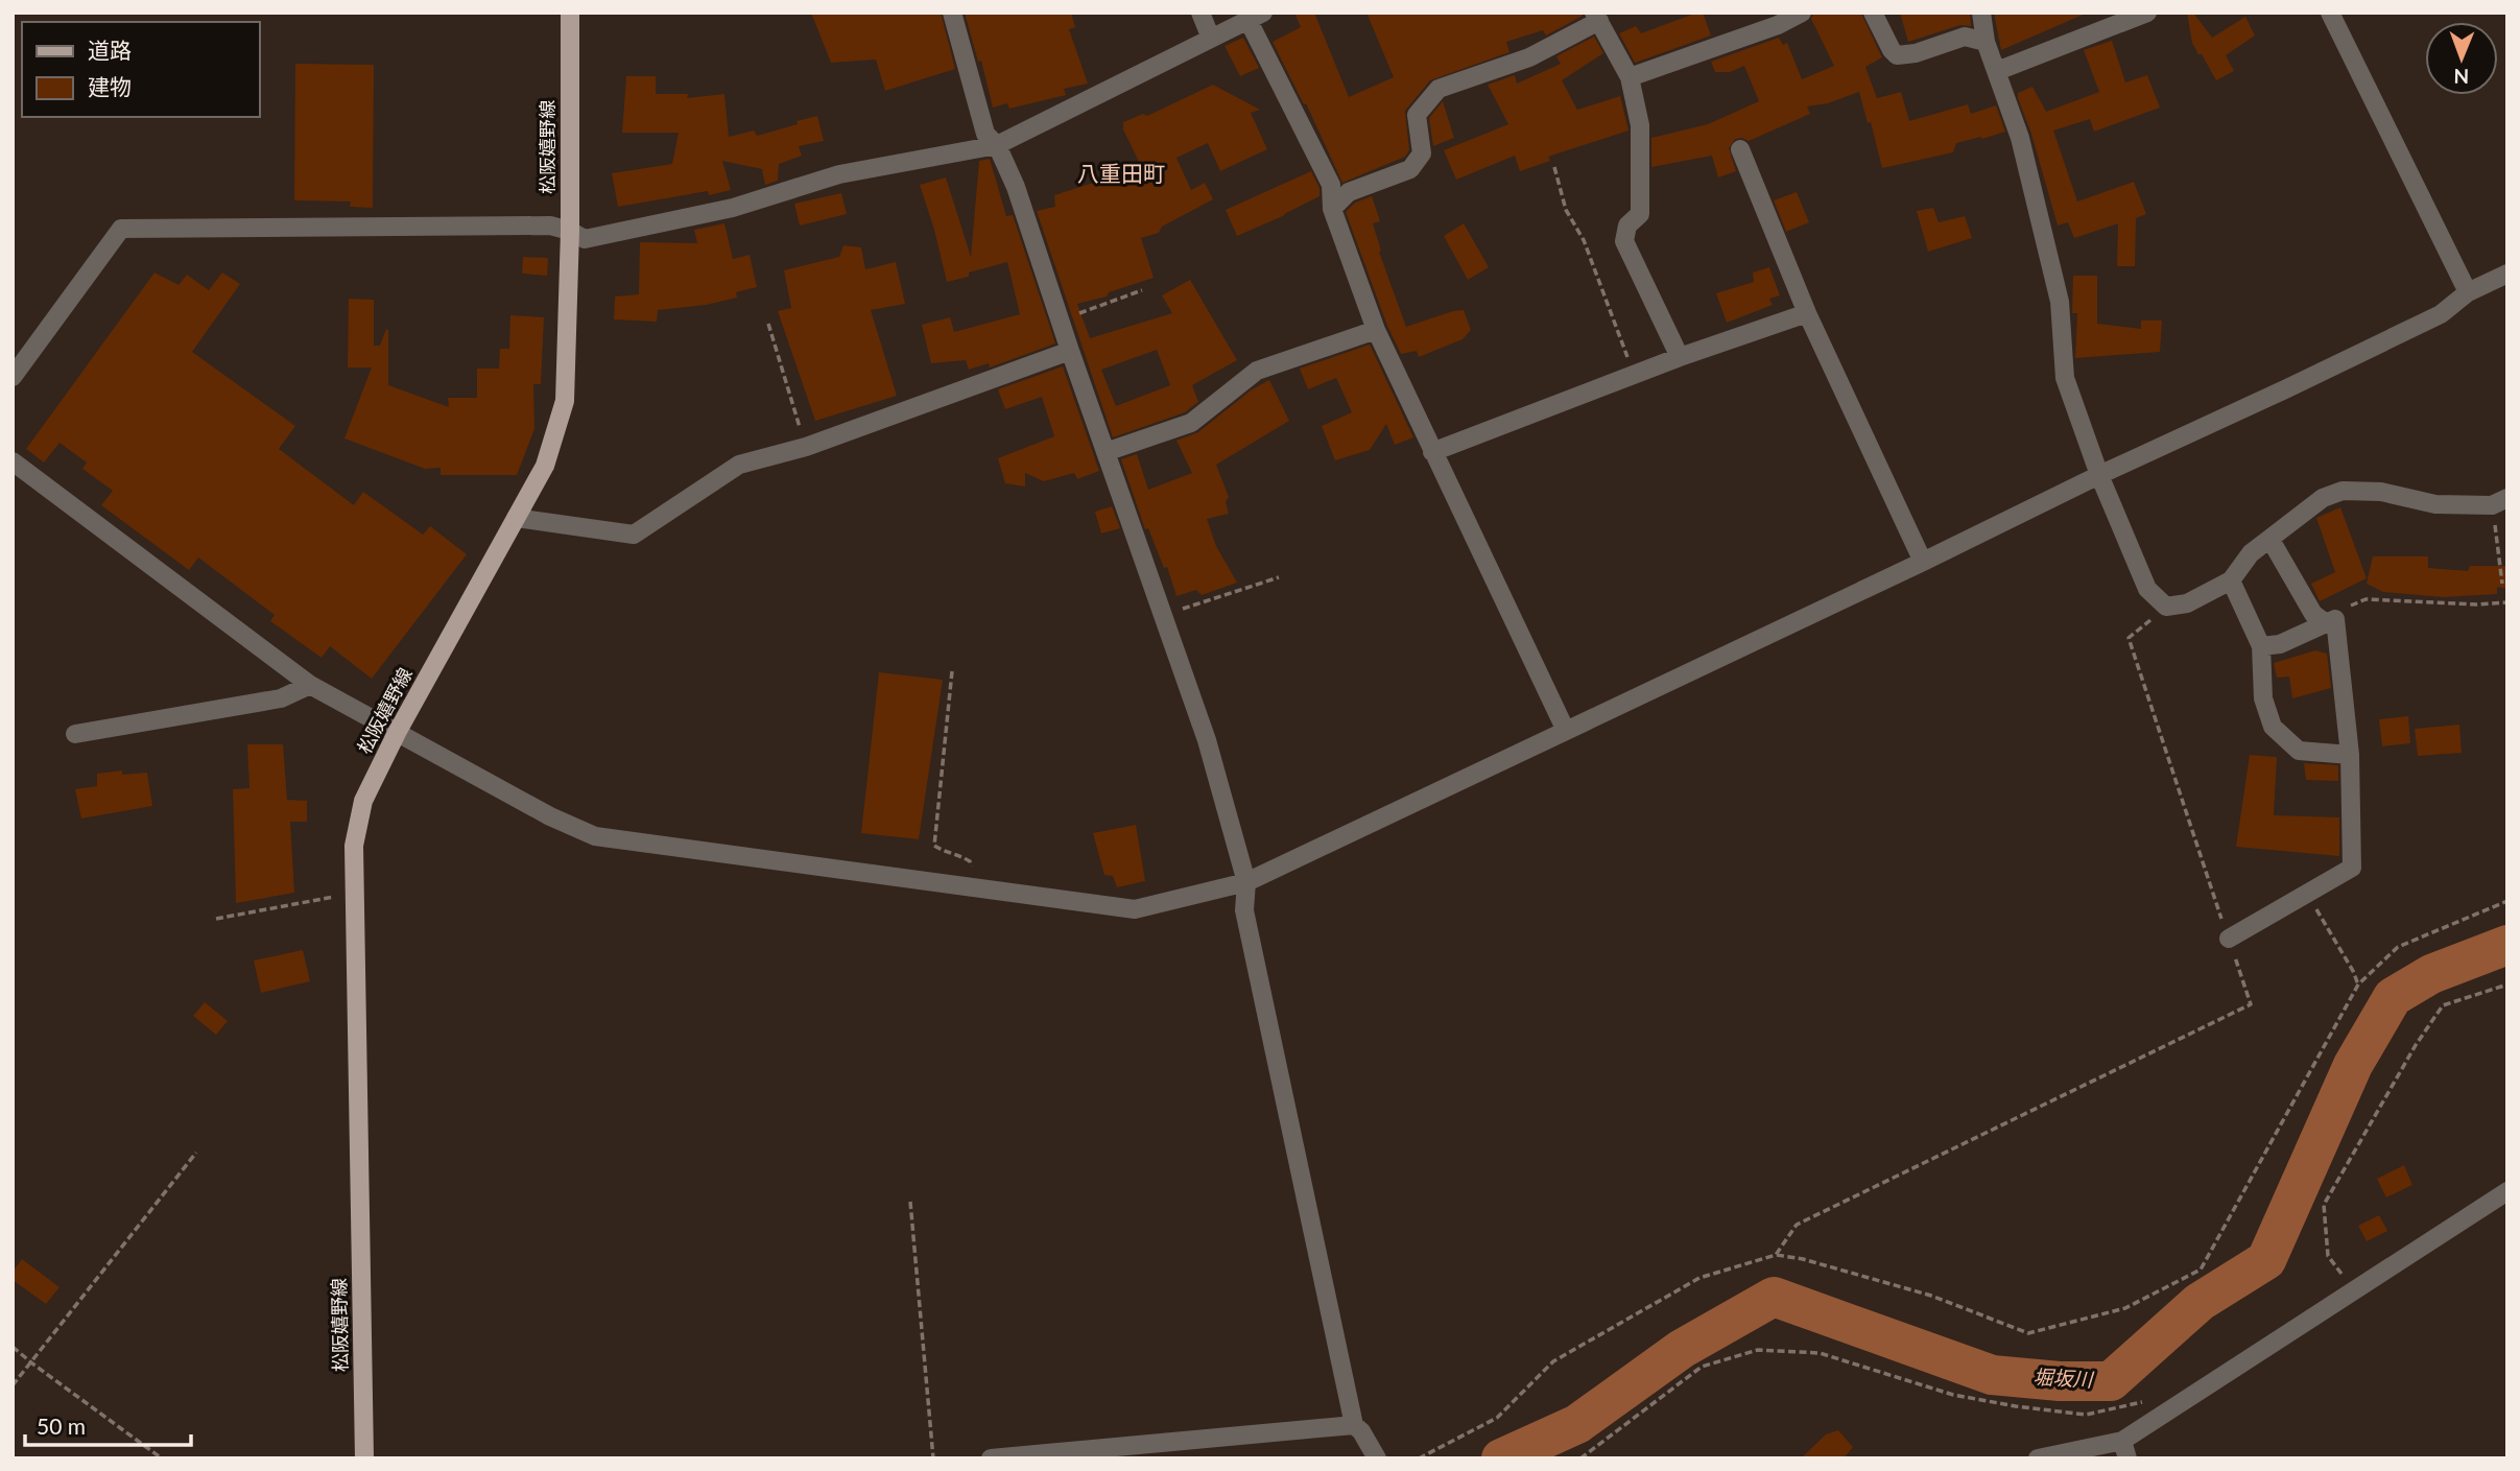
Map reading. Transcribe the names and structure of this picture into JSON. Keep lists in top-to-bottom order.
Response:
{
  "streets": {
    "main road": ["松阪嬉野線"]
  },
  "districts": ["八重田町"],
  "water": ["堀坂川"],
  "legend": ["道路", "建物"],
  "scale_bar": "50 m",
  "north": "bottom"
}
